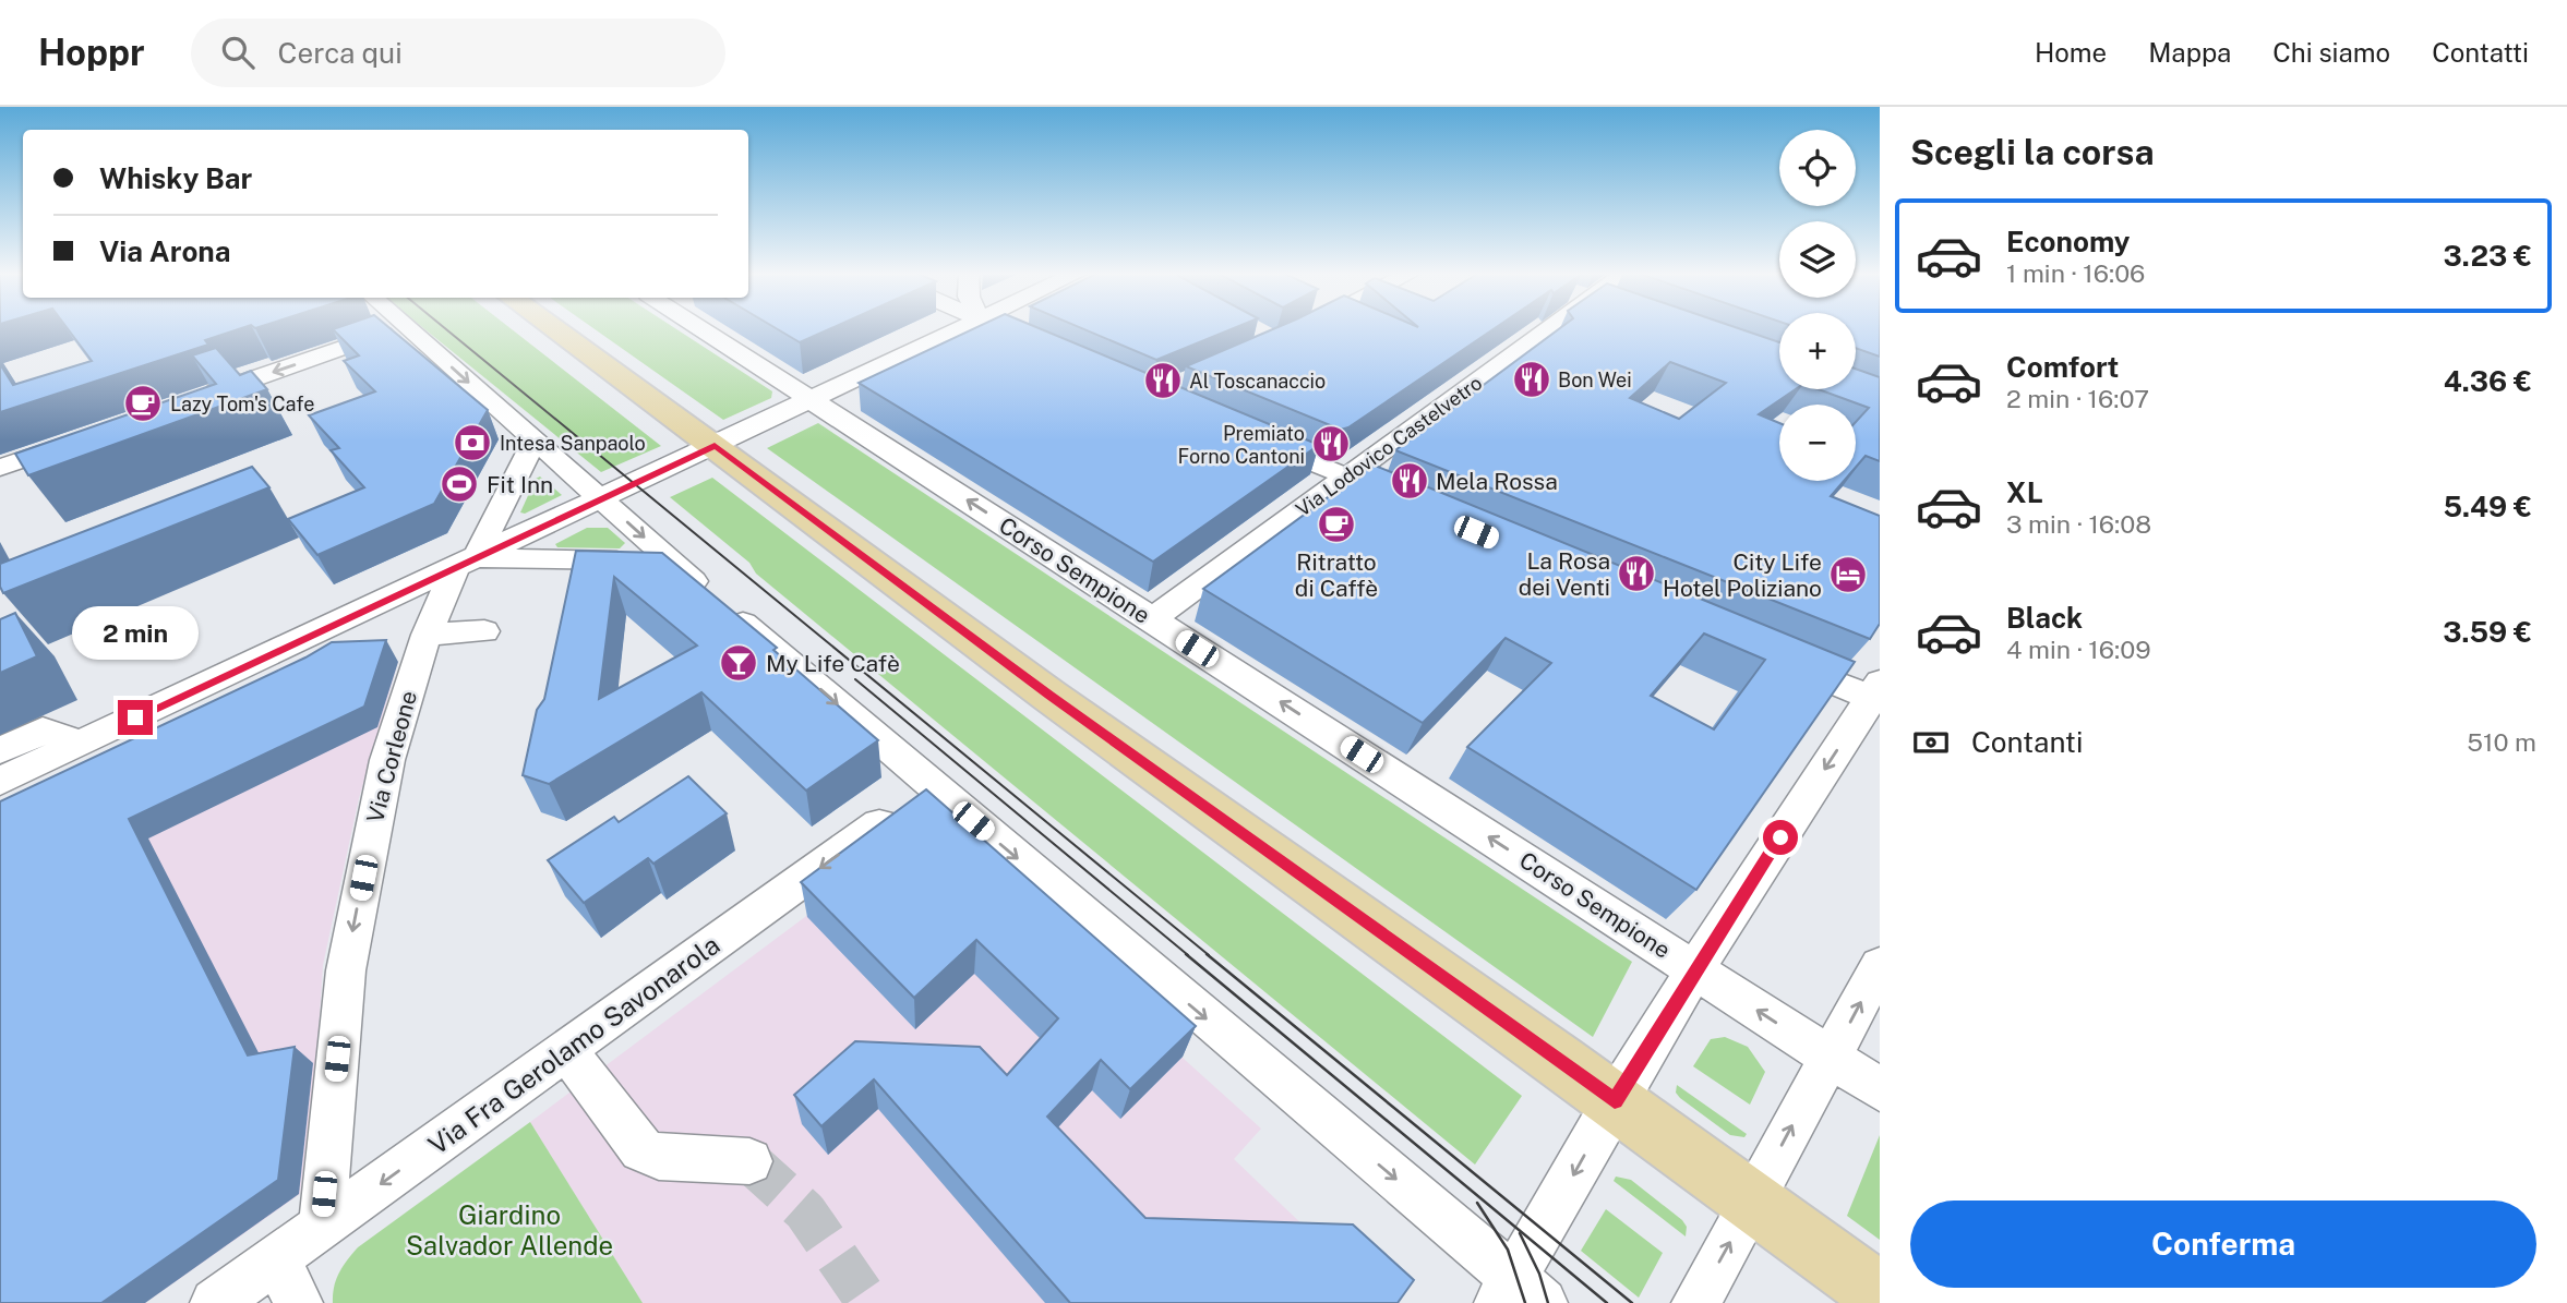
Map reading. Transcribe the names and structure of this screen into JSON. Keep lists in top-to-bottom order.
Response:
{
  "streets": {
    "street": [
      "Via Lodovico Castelvetro",
      "Corso Sempione",
      "Via Corleone",
      "Via Fra Gerolamo Savonarola"
    ]
  },
  "crossings": [
    ["Via Lodovico Castelvetro", "Corso Sempione"],
    ["Corso Sempione", "Via Fra Gerolamo Savonarola"],
    ["Via Corleone", "Via Fra Gerolamo Savonarola"]
  ],
  "one_way": ["Via Corleone", "Via Fra Gerolamo Savonarola"],
  "parks": ["Giardino Salvador Allende"],
  "places": {
    "restaurant": [
      "Bon Wei",
      "Al Toscanaccio",
      "Premiato Forno Cantoni",
      "Mela Rossa",
      "La Rosa dei Venti"
    ],
    "cafe": ["Lazy Tom's Cafe", "Ritratto di Caffè"],
    "bank": ["Intesa Sanpaolo"],
    "sports": ["Fit Inn"],
    "hotel": ["City Life Hotel Poliziano"],
    "bar": ["My Life Cafè"]
  },
  "page": {
    "header": "Hoppr",
    "search": "Cerca qui",
    "nav": [
      "Home",
      "Mappa",
      "Chi siamo",
      "Contatti"
    ],
    "heading": "Scegli la corsa",
    "map_buttons": ["+", "−"],
    "banner": ["Whisky Bar", "Via Arona"],
    "list": [
      {
        "name": "Economy",
        "note": "1 min · 16:06",
        "value": "3.23 €"
      },
      {
        "name": "Comfort",
        "note": "2 min · 16:07",
        "value": "4.36 €"
      },
      {
        "name": "XL",
        "note": "3 min · 16:08",
        "value": "5.49 €"
      },
      {
        "name": "Black",
        "note": "4 min · 16:09",
        "value": "3.59 €"
      }
    ],
    "bubble": "2 min",
    "pay": ["Contanti", "510 m"],
    "buttons": "Conferma"
  }
}
